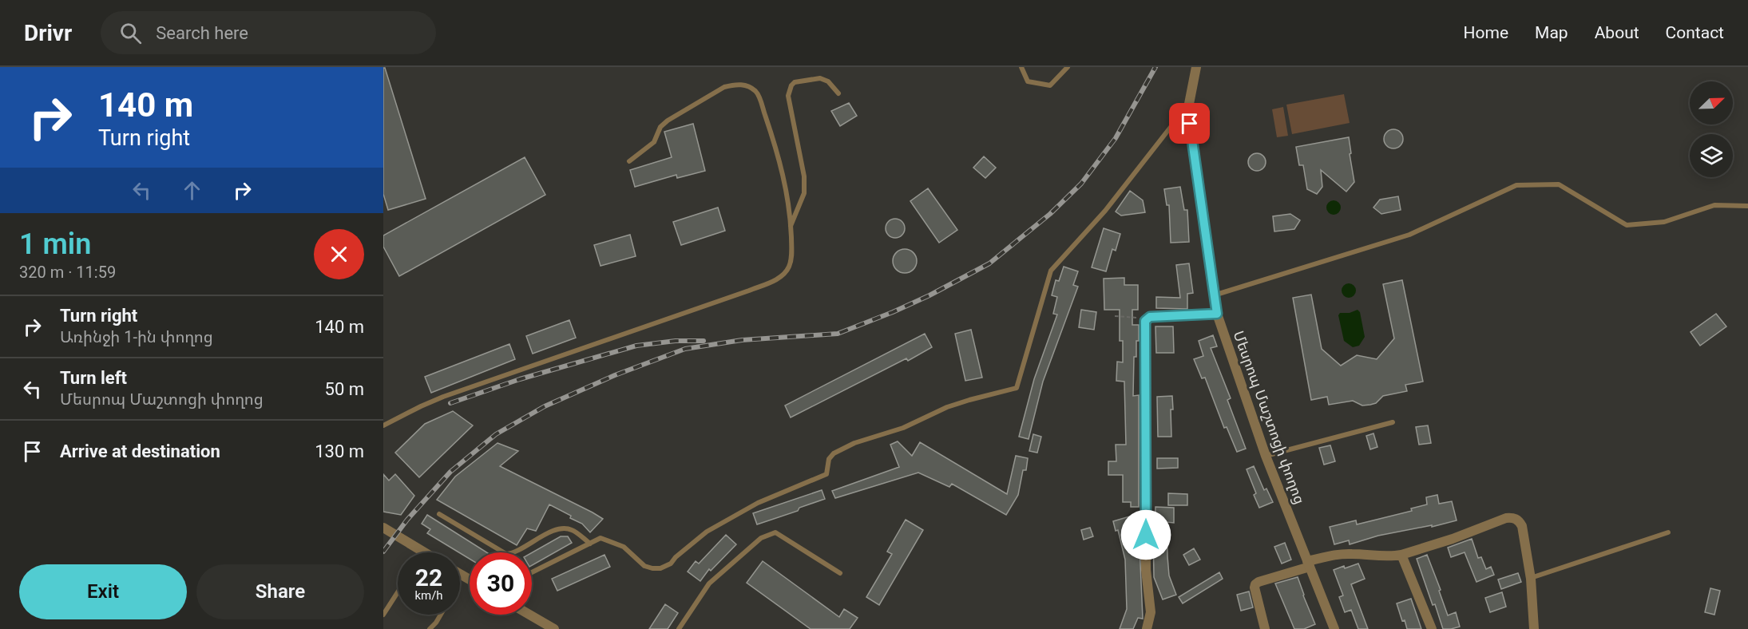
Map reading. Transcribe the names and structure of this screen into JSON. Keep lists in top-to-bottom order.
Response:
{
  "streets": {
    "street": ["Մեսրոպ Մաշտոցի փողոց"]
  },
  "north": "top right",
  "page": {
    "header": "Drivr",
    "search": "Search here",
    "nav": [
      "Home",
      "Map",
      "About",
      "Contact"
    ],
    "turn": ["140 m", "Turn right"],
    "heading": ["1 min", "320 m · 11:59"],
    "list": [
      {
        "name": "Turn right",
        "note": "Առինջի 1-ին փողոց",
        "value": "140 m"
      },
      {
        "name": "Turn left",
        "note": "Մեսրոպ Մաշտոցի փողոց",
        "value": "50 m"
      },
      {
        "name": "Arrive at destination",
        "value": "130 m"
      }
    ],
    "speed": "22 km/h",
    "limit": "30",
    "buttons": ["Exit", "Share"]
  }
}
